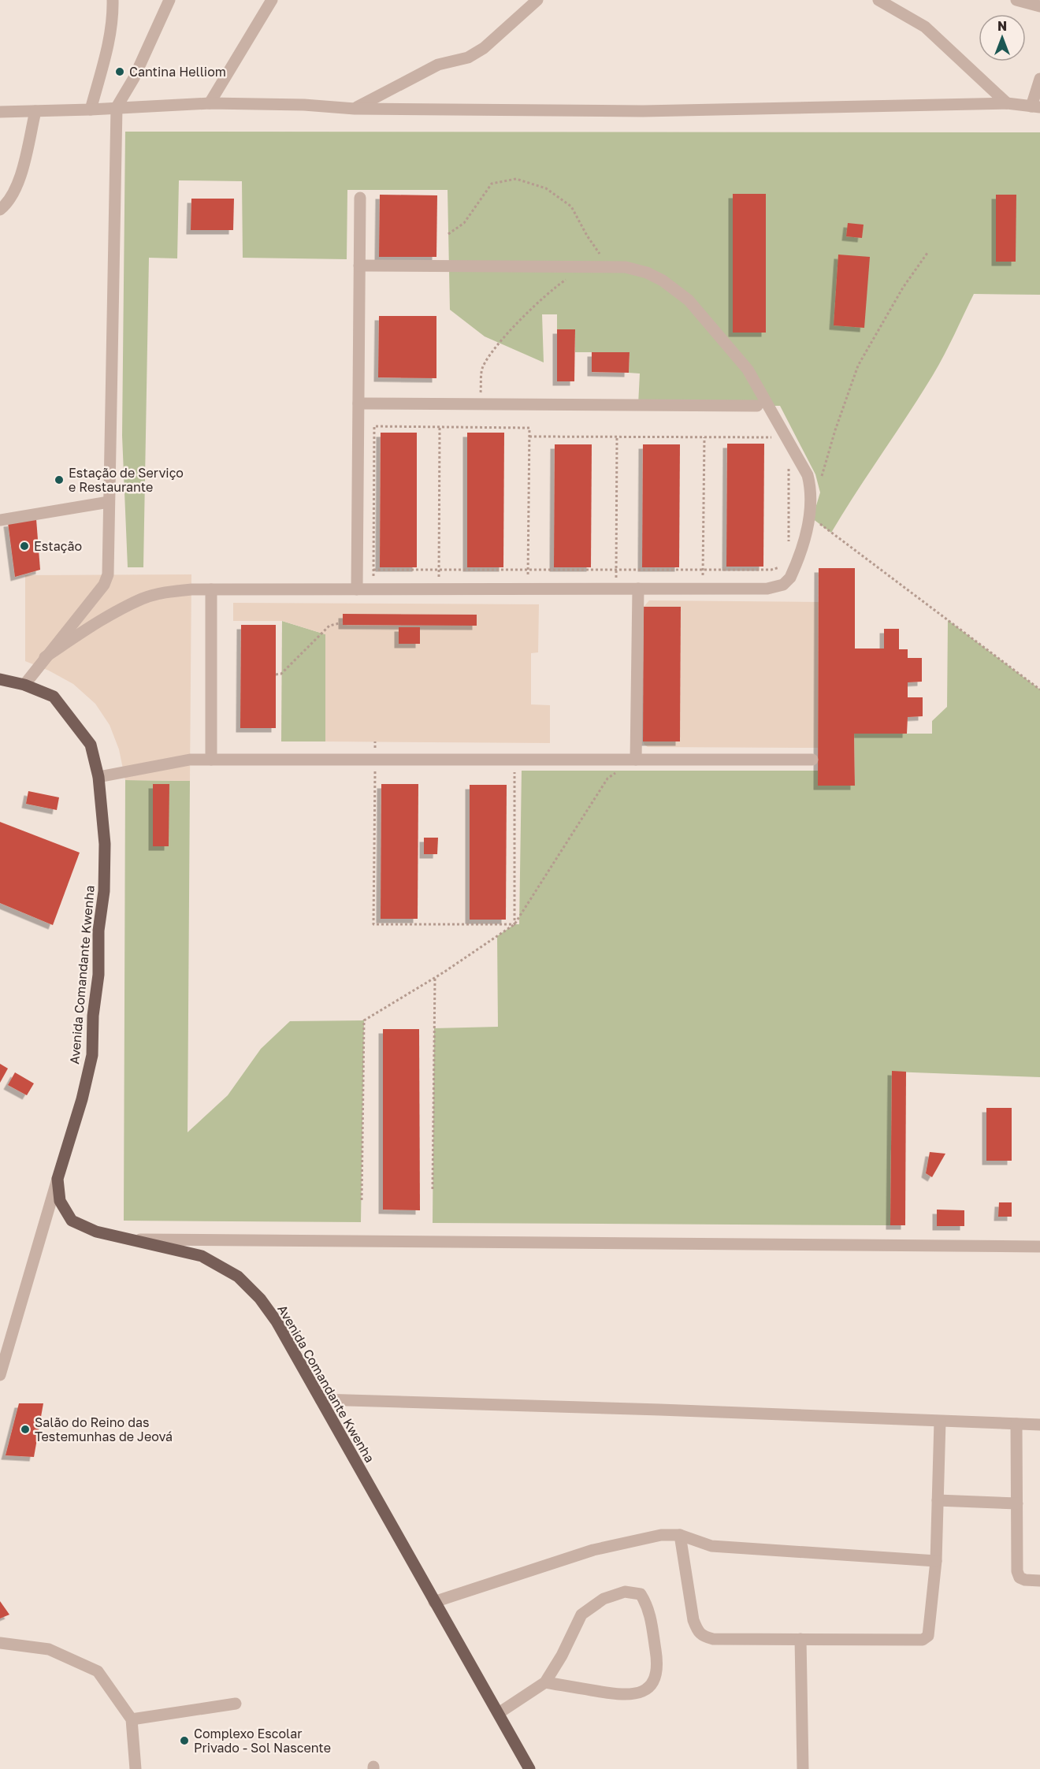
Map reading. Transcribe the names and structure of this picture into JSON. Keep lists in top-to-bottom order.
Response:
{
  "streets": {
    "main road": ["Avenida Comandante Kwenha"]
  },
  "places": [
    "Cantina Helliom",
    "Estação de Serviço e Restaurante",
    "Estação",
    "Salão do Reino das Testemunhas de Jeová",
    "Complexo Escolar Privado - Sol Nascente"
  ],
  "north": "top"
}
